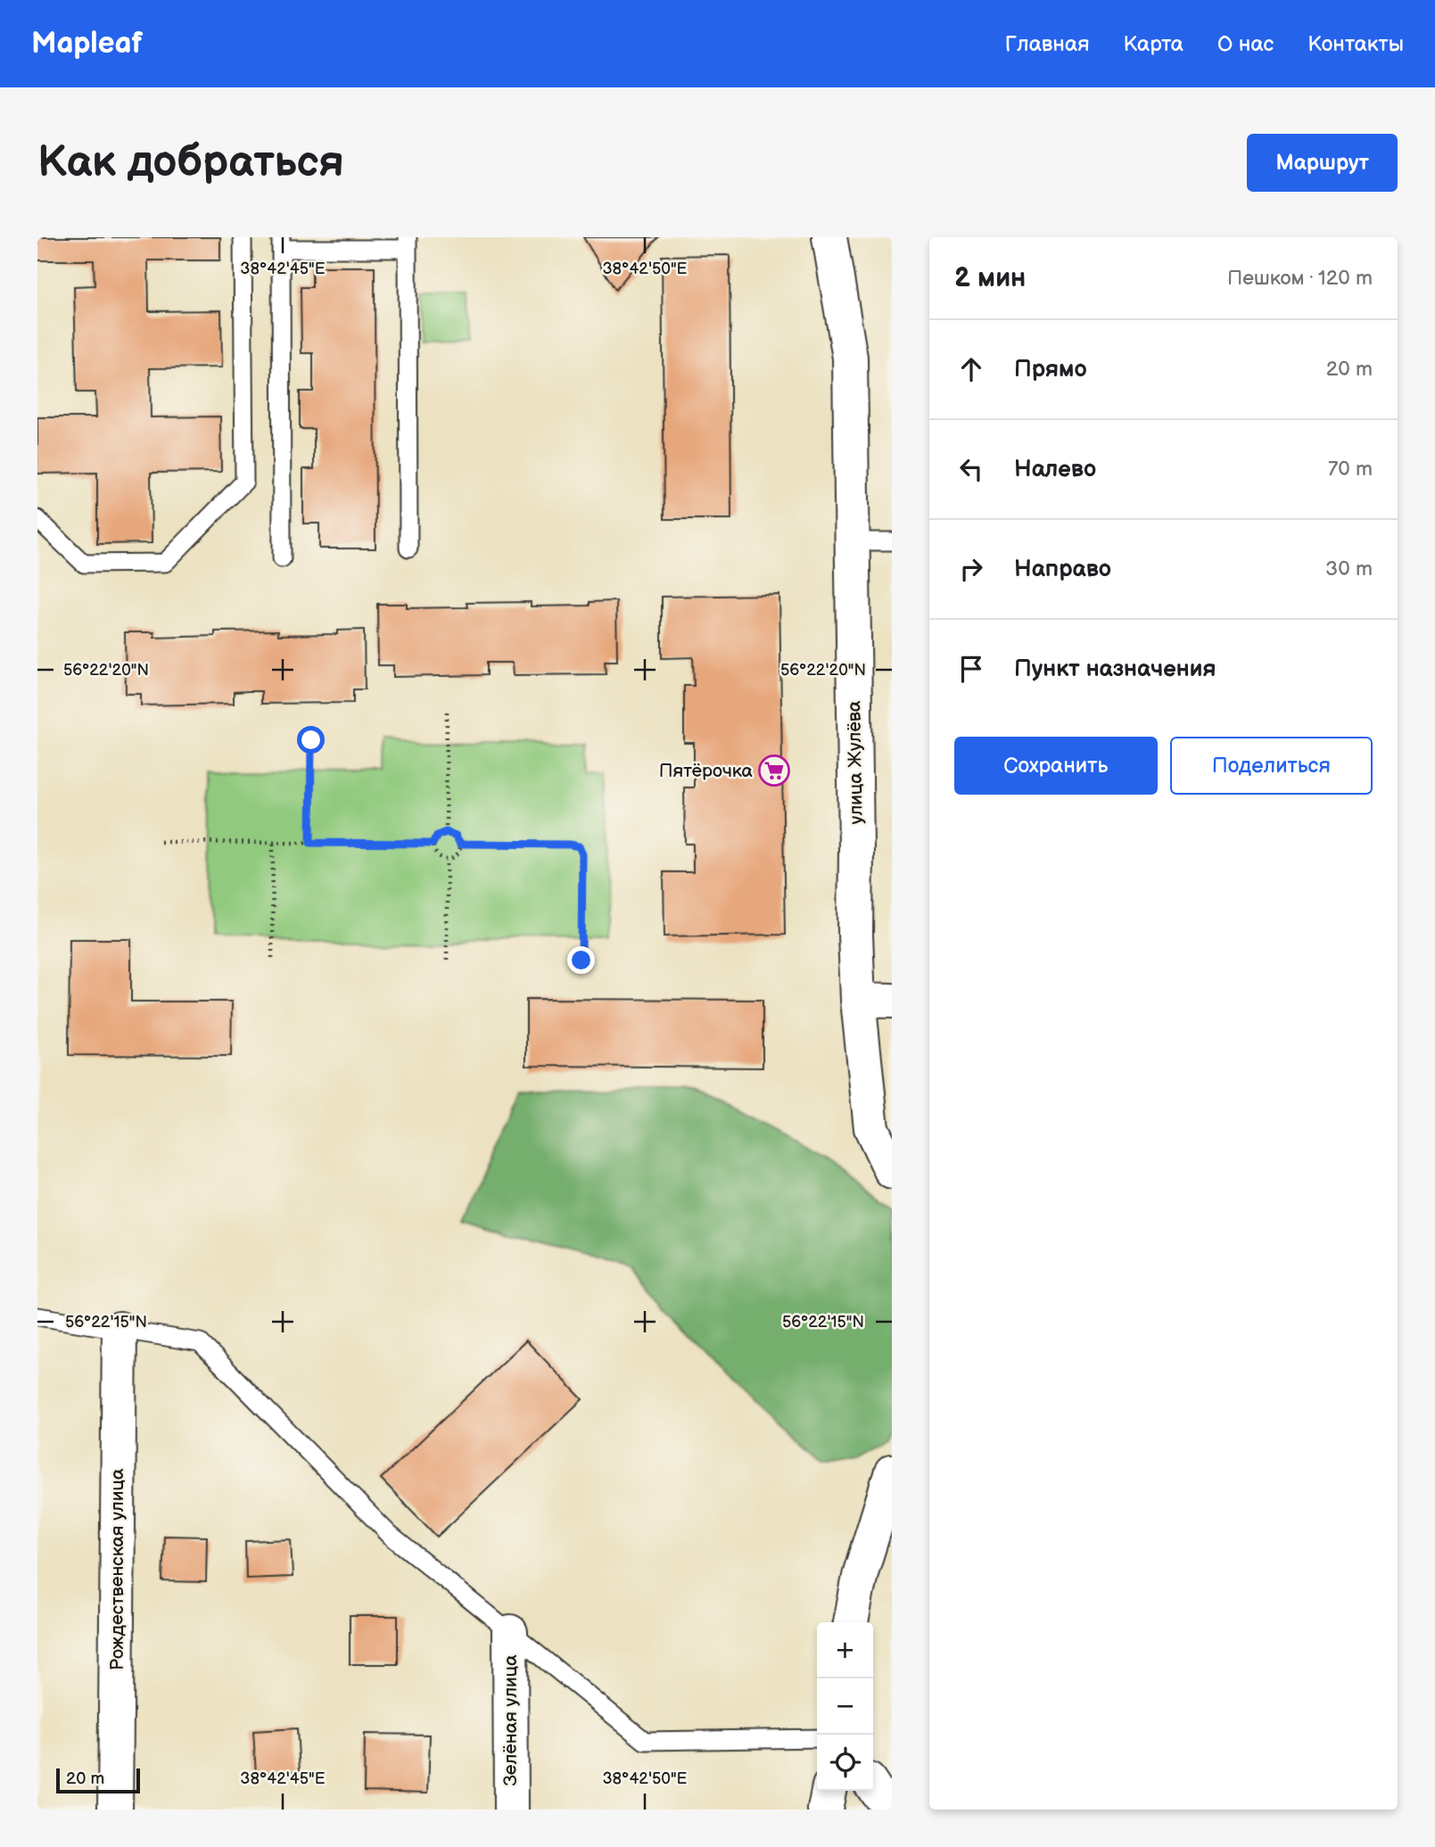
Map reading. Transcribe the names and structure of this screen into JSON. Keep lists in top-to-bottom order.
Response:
{
  "streets": {
    "street": ["улица Жулёва", "Рождественская улица", "Зелёная улица"]
  },
  "places": {
    "supermarket": ["Пятёрочка"]
  },
  "scale_bar": "20 m",
  "page": {
    "header": "Mapleaf",
    "nav": [
      "Главная",
      "Карта",
      "О нас",
      "Контакты"
    ],
    "buttons": [
      "Маршрут",
      ["Сохранить", "Поделиться"]
    ],
    "title": "Как добраться",
    "heading": ["2 мин", "Пешком · 120 m"],
    "list": [
      ["Прямо", "20 m"],
      ["Налево", "70 m"],
      ["Направо", "30 m"],
      "Пункт назначения"
    ],
    "map_buttons": ["+", "−"],
    "scale": "20 m"
  },
  "coordinates": [
    "38°42'45\"E",
    "38°42'50\"E",
    "56°22'20\"N",
    "56°22'15\"N"
  ]
}
